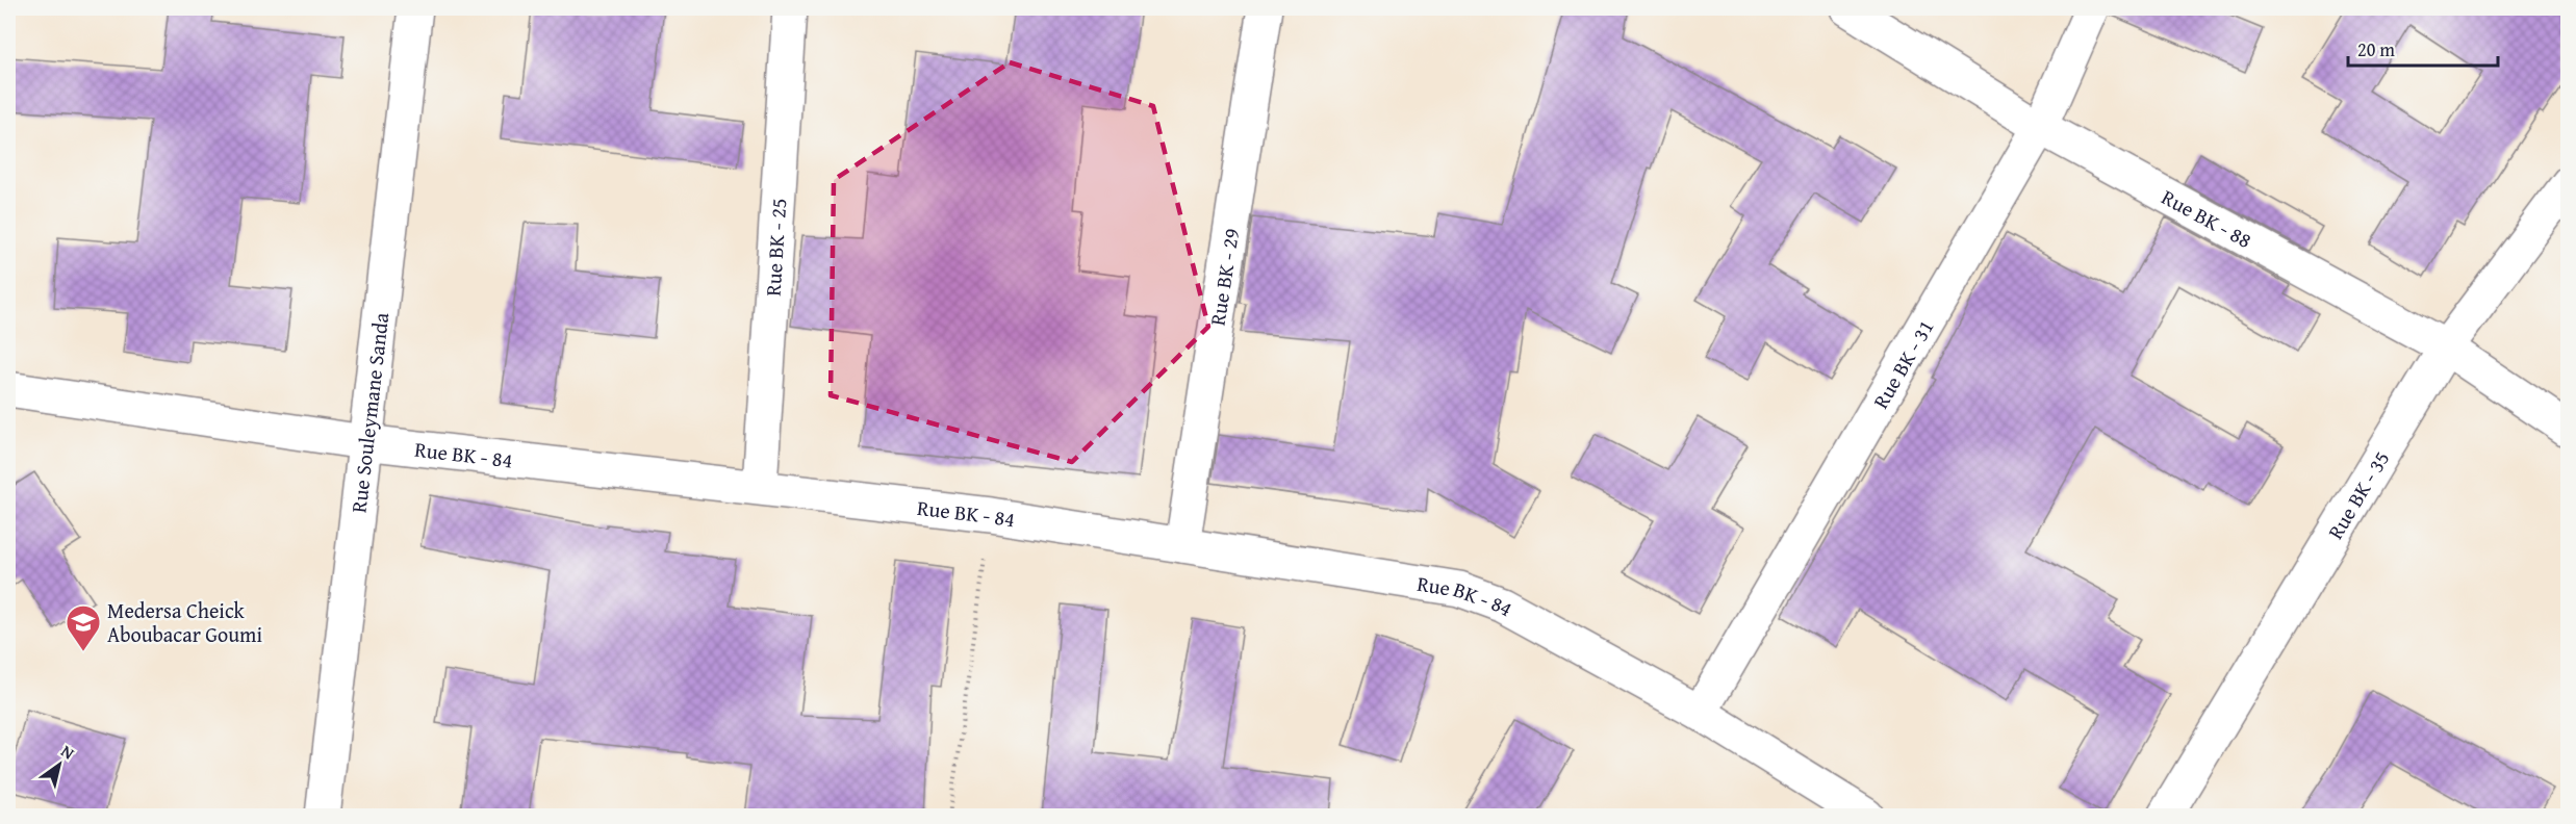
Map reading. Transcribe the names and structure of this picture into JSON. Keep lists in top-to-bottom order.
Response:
{
  "streets": {
    "street": [
      "Rue BK - 88",
      "Rue BK - 25",
      "Rue BK - 29",
      "Rue BK - 31",
      "Rue Souleymane Sanda",
      "Rue BK - 84",
      "Rue BK - 35"
    ]
  },
  "crossings": [
    ["Rue BK - 88", "Rue BK - 31"],
    ["Rue BK - 88", "Rue BK - 35"],
    ["Rue BK - 25", "Rue BK - 84"],
    ["Rue BK - 29", "Rue BK - 84"],
    ["Rue BK - 31", "Rue BK - 84"],
    ["Rue Souleymane Sanda", "Rue BK - 84"]
  ],
  "places": {
    "school or university": ["Medersa Cheick Aboubacar Goumi"]
  },
  "scale_bar": "20 m",
  "north": "top right"
}
